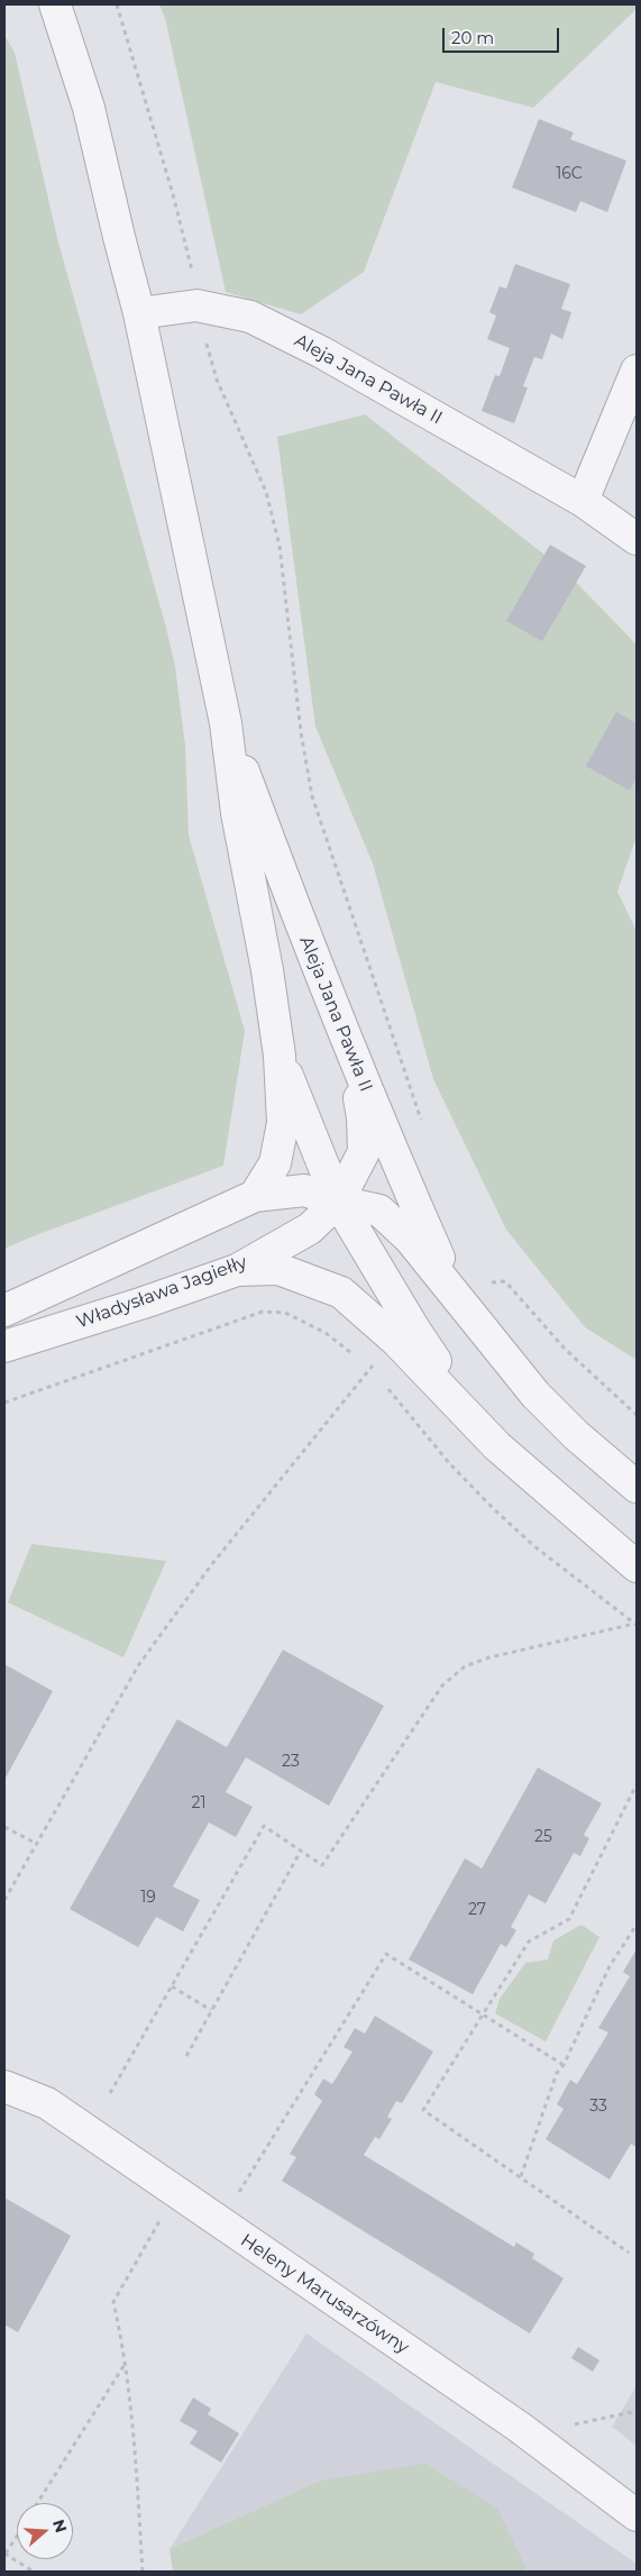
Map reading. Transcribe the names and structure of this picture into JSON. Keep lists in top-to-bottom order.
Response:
{
  "streets": {
    "street": ["Aleja Jana Pawła II", "Władysława Jagiełły", "Heleny Marusarzówny"]
  },
  "crossings": [
    ["Aleja Jana Pawła II", "Władysława Jagiełły"]
  ],
  "house_numbers": [
    "16C",
    "23",
    "21",
    "25",
    "19",
    "27",
    "33"
  ],
  "scale_bar": "20 m",
  "north": "right"
}
